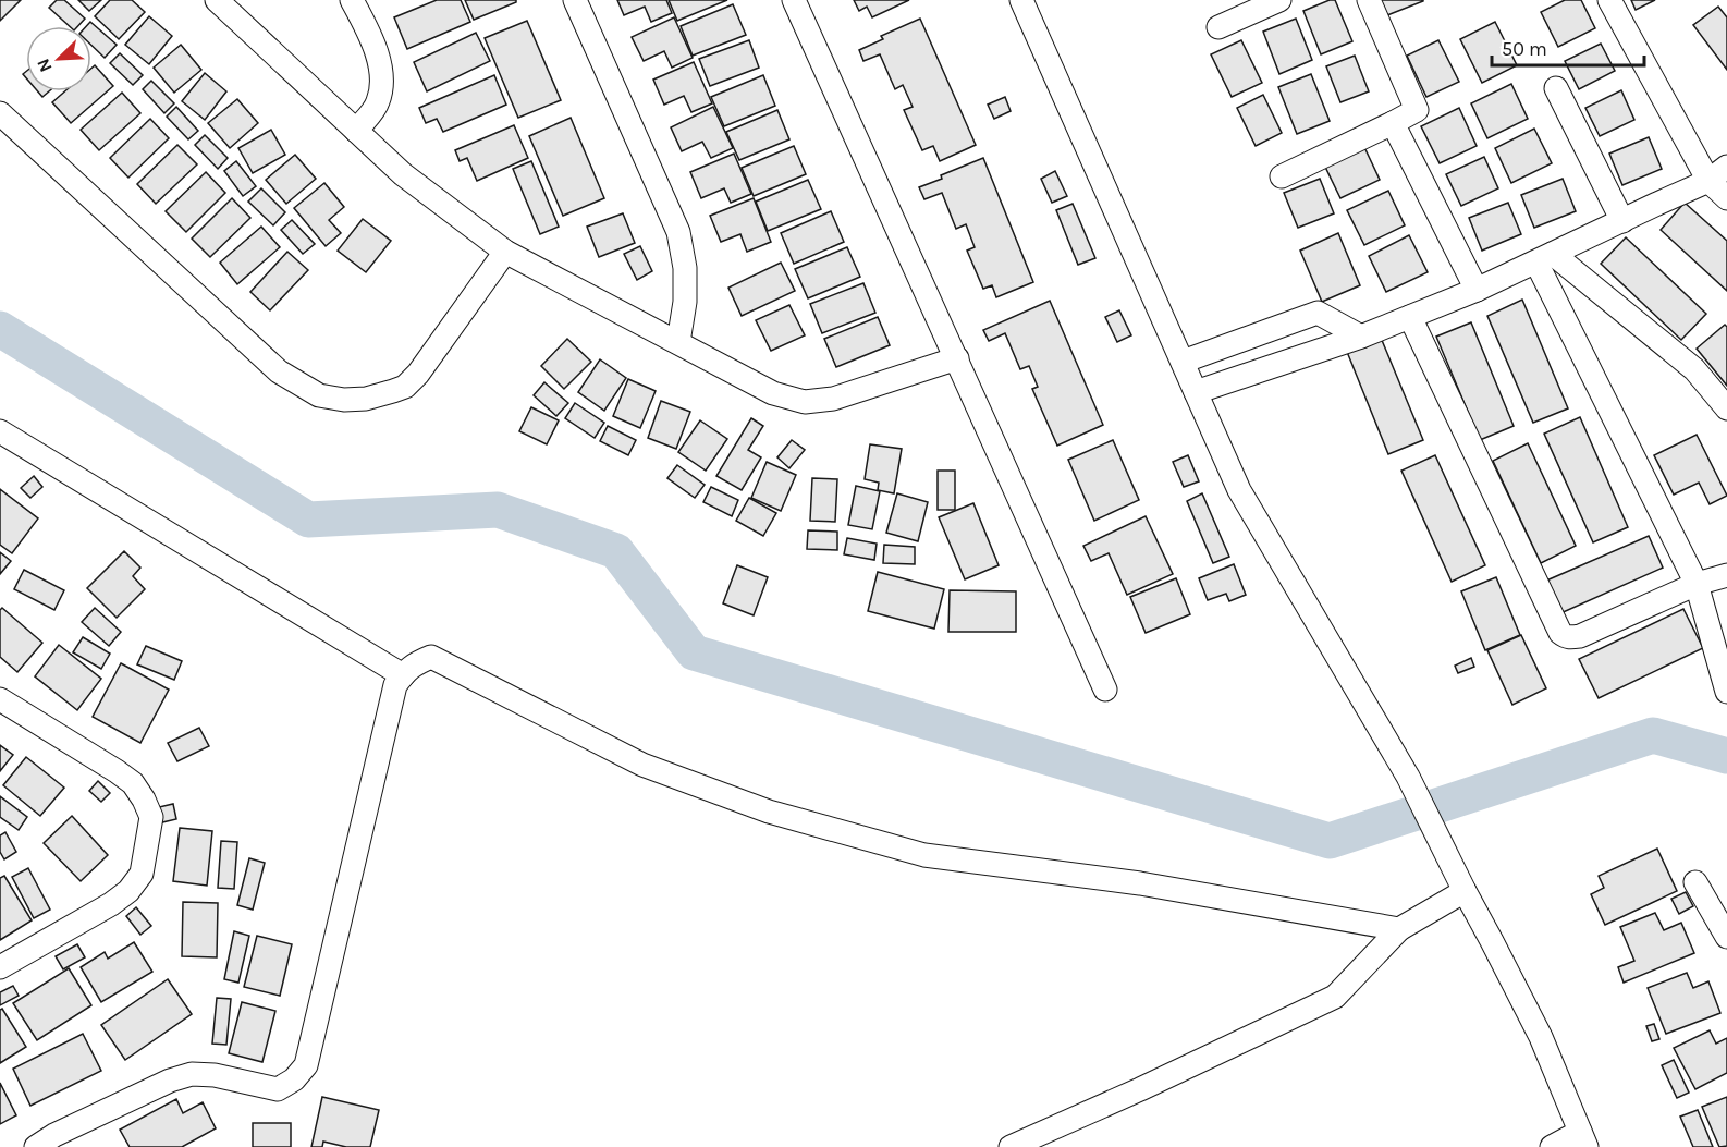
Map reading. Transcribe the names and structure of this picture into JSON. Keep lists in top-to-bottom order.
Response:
{
  "scale_bar": "50 m",
  "north": "bottom left"
}
